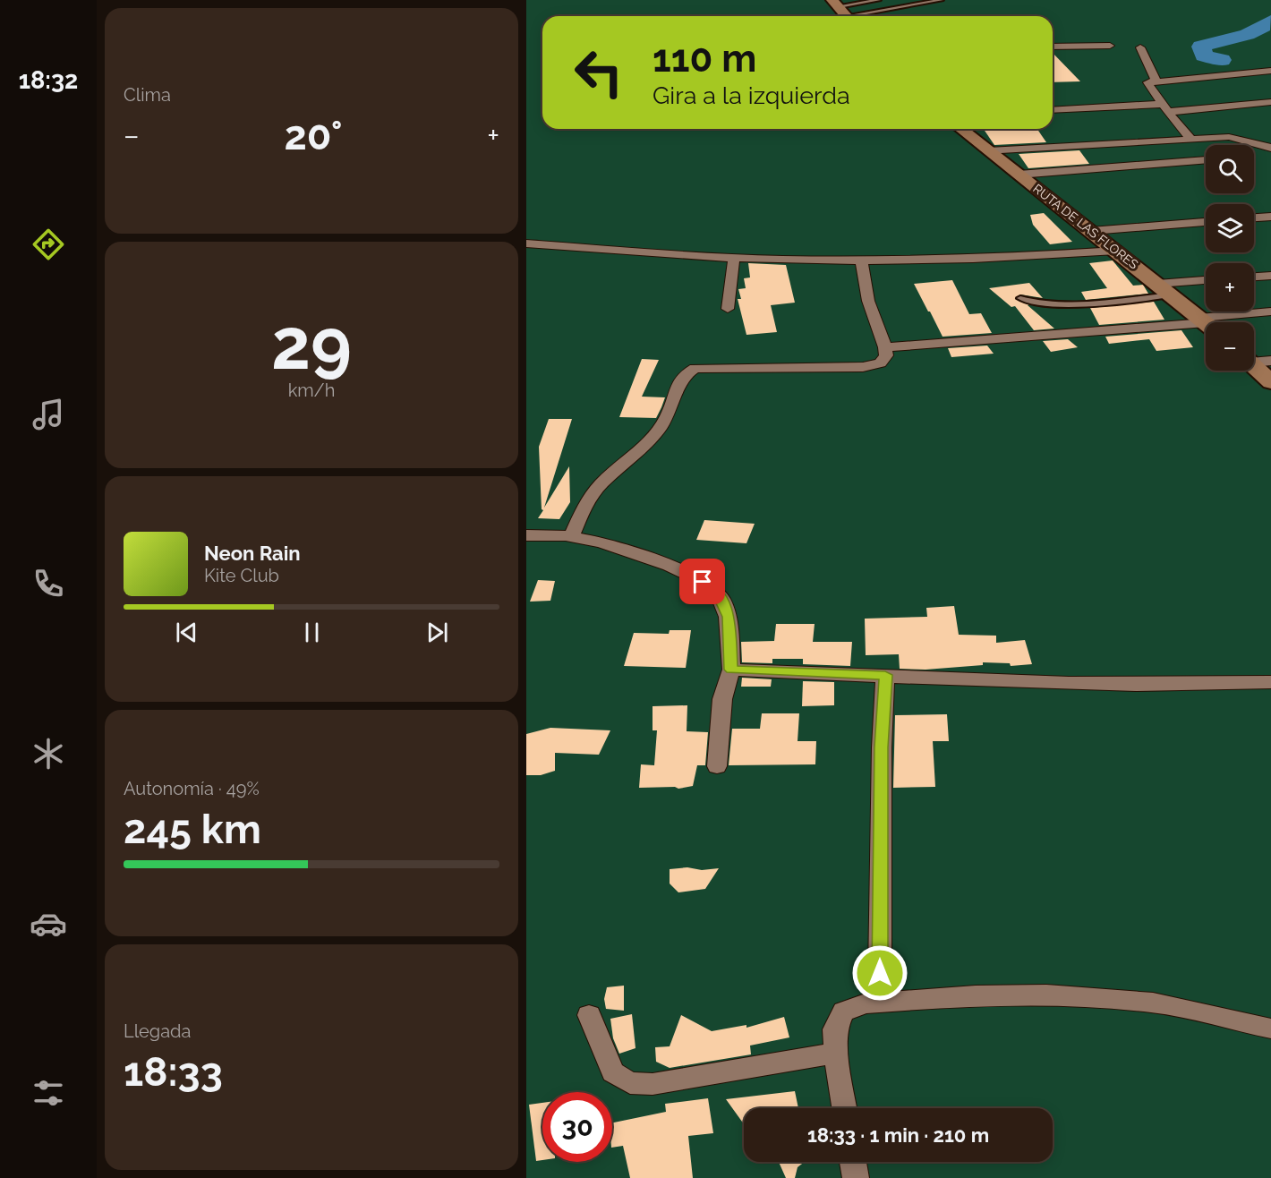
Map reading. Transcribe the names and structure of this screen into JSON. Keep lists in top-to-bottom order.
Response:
{
  "streets": {
    "main road": ["RUTA DE LAS FLORES"]
  },
  "page": {
    "tabs": "18:32",
    "tile": [
      "Clima",
      ["29", "km/h"],
      ["Autonomía · 49%", "245 km"],
      ["Llegada", "18:33"]
    ],
    "turn": ["110 m", "Gira a la izquierda"],
    "heat": ["−", "20°", "+"],
    "map_buttons": ["+", "−"],
    "song": ["Neon Rain", "Kite Club"],
    "limit": "30",
    "trip": "18:33 · 1 min · 210 m"
  }
}
